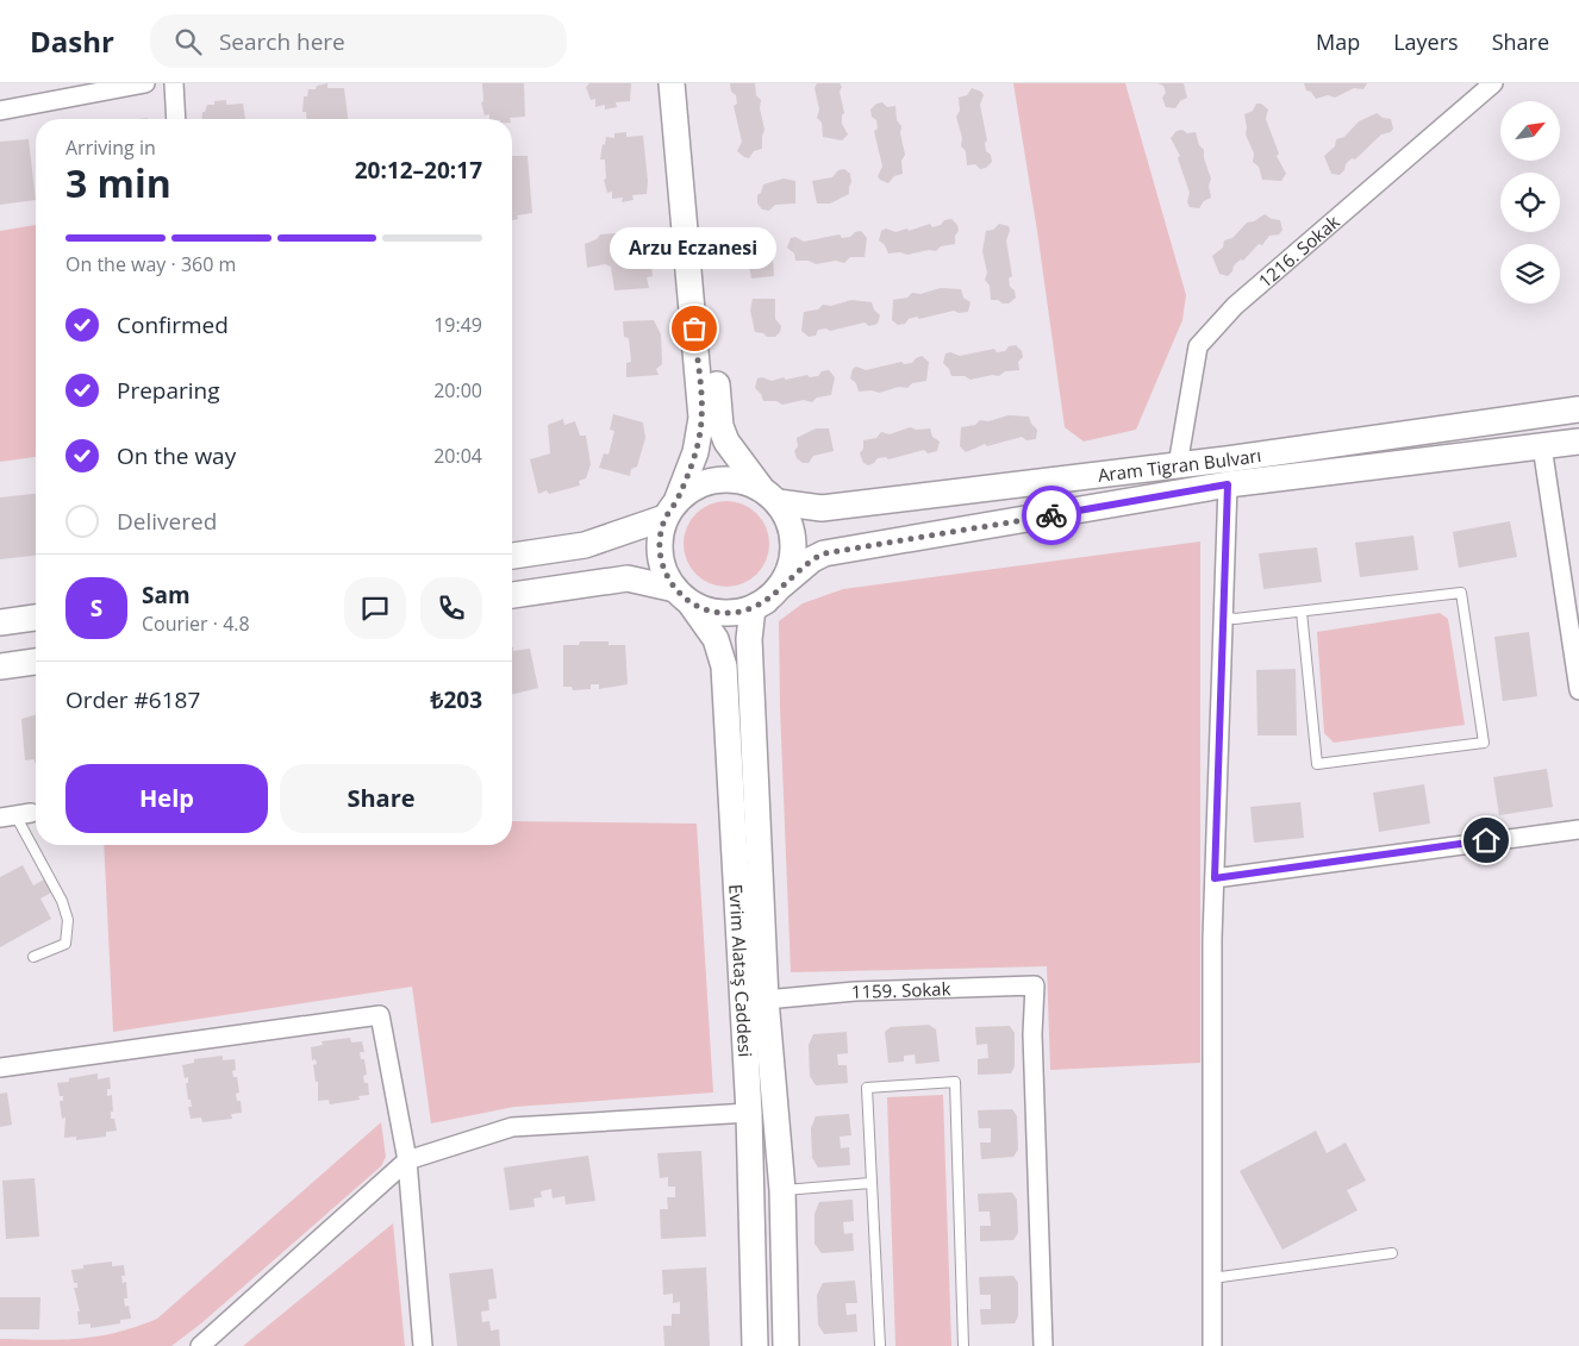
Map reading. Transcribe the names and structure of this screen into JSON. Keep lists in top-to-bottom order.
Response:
{
  "streets": {
    "main road": ["Aram Tigran Bulvarı", "Evrim Alataş Caddesi"],
    "street": ["1216. Sokak", "1159. Sokak"]
  },
  "crossings": [
    ["1216. Sokak", "Aram Tigran Bulvarı"],
    ["Aram Tigran Bulvarı", "Evrim Alataş Caddesi"]
  ],
  "places": ["Arzu Eczanesi"],
  "north": "top right",
  "page": {
    "header": "Dashr",
    "search": "Search here",
    "nav": ["Map", "Layers", "Share"],
    "heading": ["3 min", "Arriving in", "20:12–20:17"],
    "panel": [
      "Sam",
      "Courier · 4.8",
      "Order #6187",
      "₺203"
    ],
    "bar": "On the way · 360 m",
    "bubble": "Arzu Eczanesi",
    "list": [
      ["Confirmed", "19:49"],
      ["Preparing", "20:00"],
      ["On the way", "20:04"],
      "Delivered"
    ],
    "round": "S",
    "buttons": ["Help", "Share"]
  }
}
